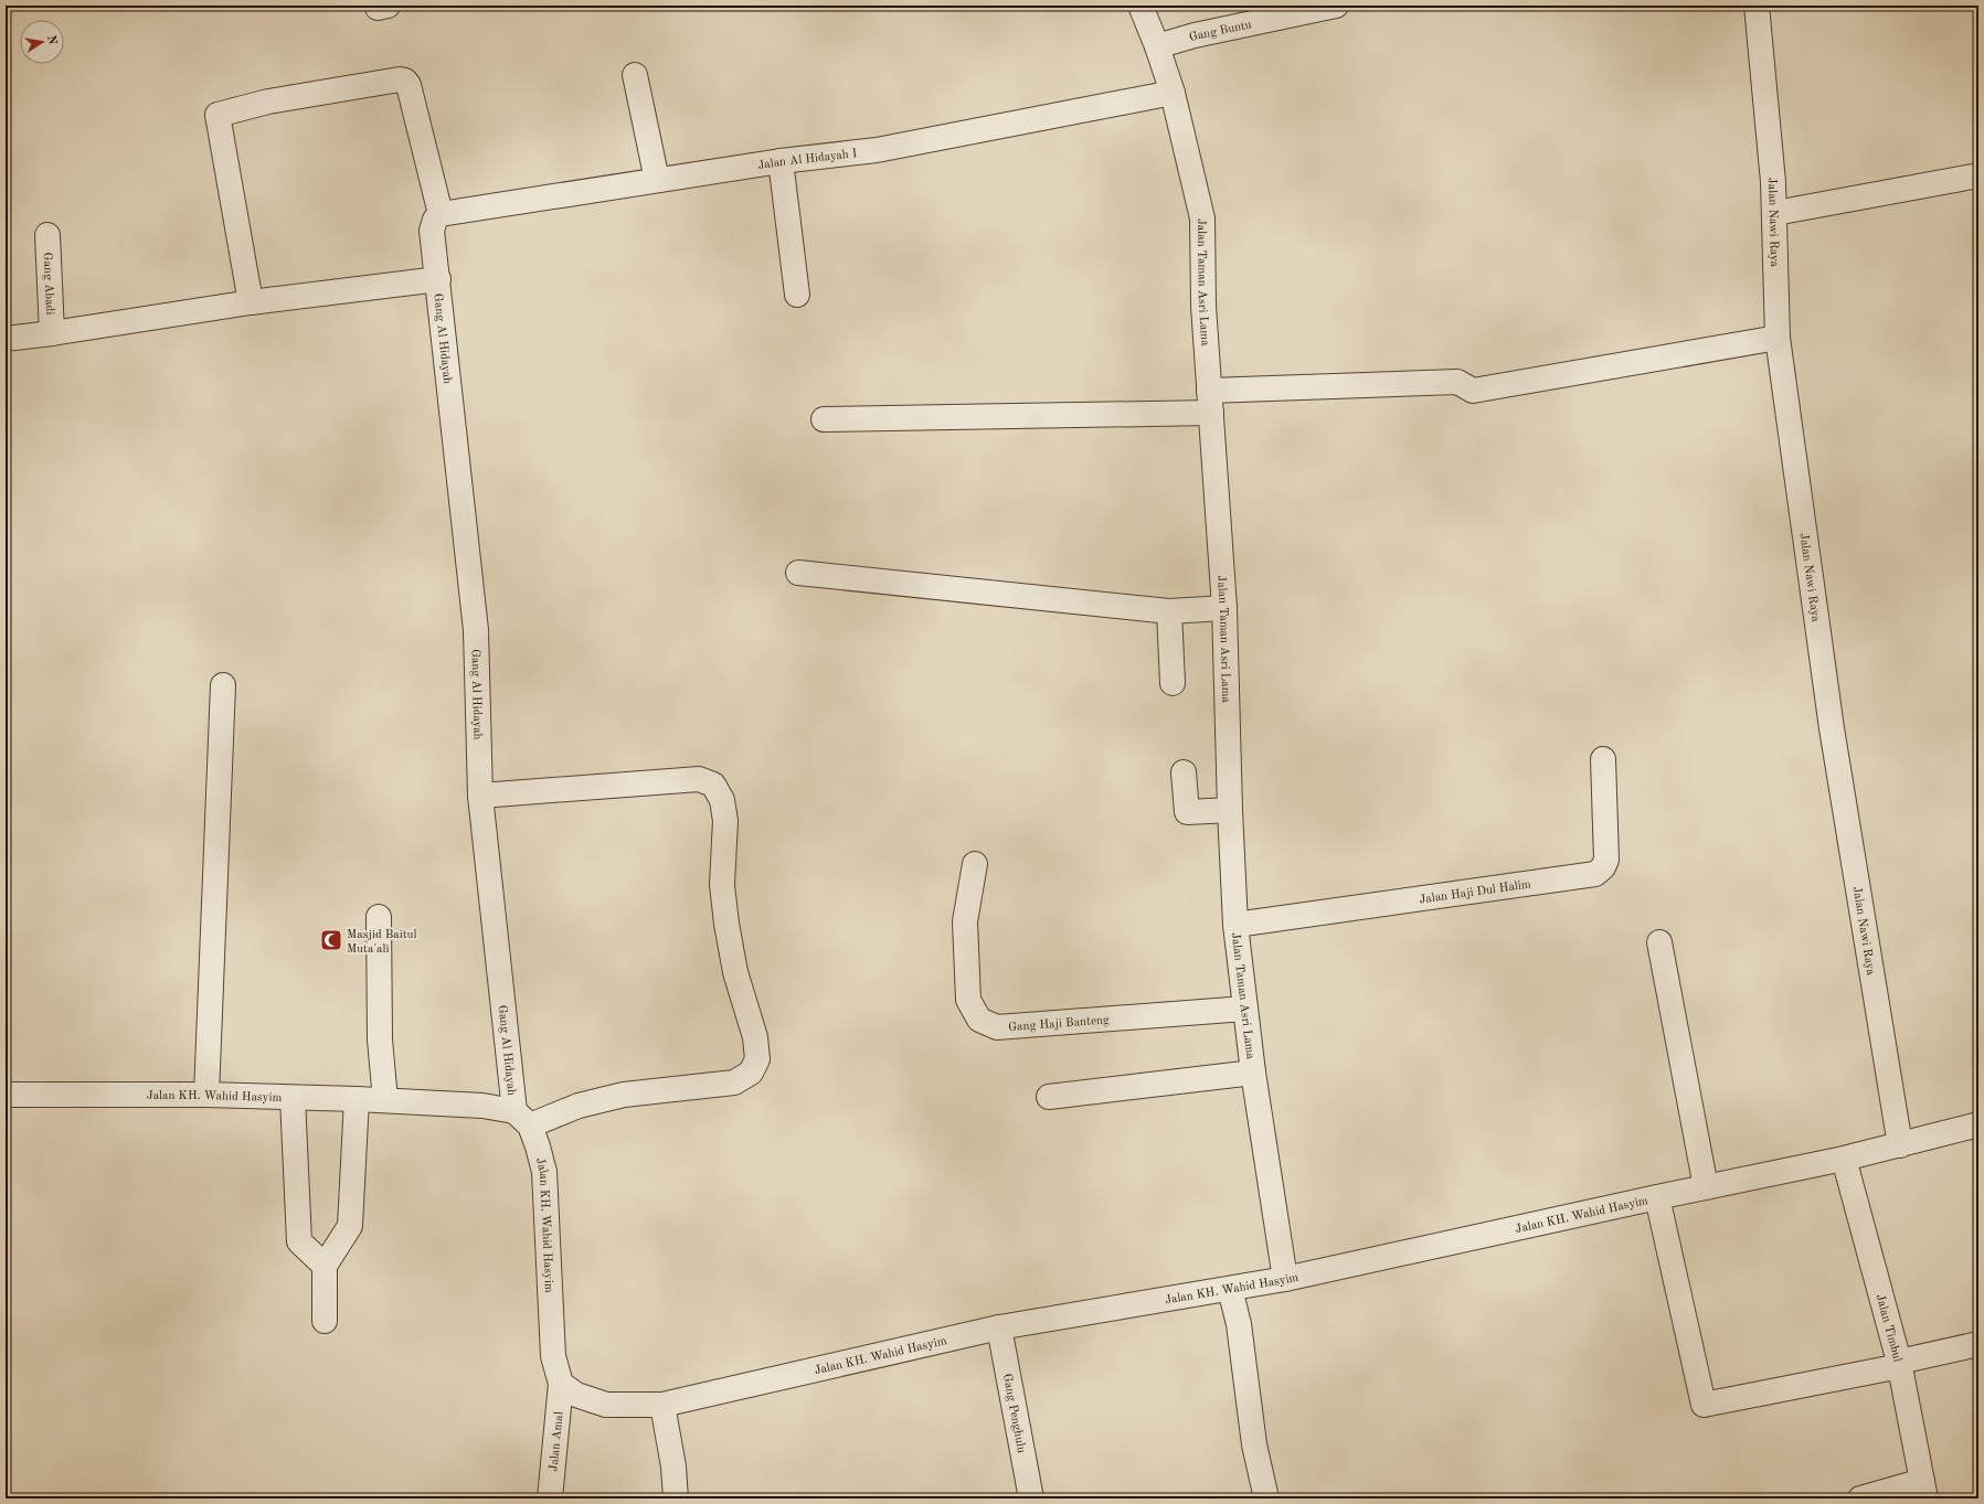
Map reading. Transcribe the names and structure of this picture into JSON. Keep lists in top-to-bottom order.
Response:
{
  "streets": {
    "street": [
      "Gang Buntu",
      "Jalan Al Hidayah I",
      "Jalan Nawi Raya",
      "Jalan Taman Asri Lama",
      "Gang Abadi",
      "Gang Al Hidayah",
      "Jalan Haji Dul Halim",
      "Gang Haji Banteng",
      "Jalan KH. Wahid Hasyim",
      "Jalan Timbul",
      "Gang Penghulu",
      "Jalan Amal"
    ]
  },
  "crossings": [
    ["Gang Buntu", "Jalan Taman Asri Lama"],
    ["Jalan Al Hidayah I", "Jalan Taman Asri Lama"],
    ["Jalan Al Hidayah I", "Gang Al Hidayah"],
    ["Jalan Nawi Raya", "Jalan KH. Wahid Hasyim"],
    ["Jalan Taman Asri Lama", "Jalan Haji Dul Halim"],
    ["Jalan Taman Asri Lama", "Gang Haji Banteng"],
    ["Jalan Taman Asri Lama", "Jalan KH. Wahid Hasyim"],
    ["Gang Al Hidayah", "Jalan KH. Wahid Hasyim"],
    ["Jalan KH. Wahid Hasyim", "Jalan Timbul"],
    ["Jalan KH. Wahid Hasyim", "Gang Penghulu"],
    ["Jalan KH. Wahid Hasyim", "Jalan Amal"]
  ],
  "places": {
    "mosque": ["Masjid Baitul Muta'ali"]
  },
  "north": "right"
}
